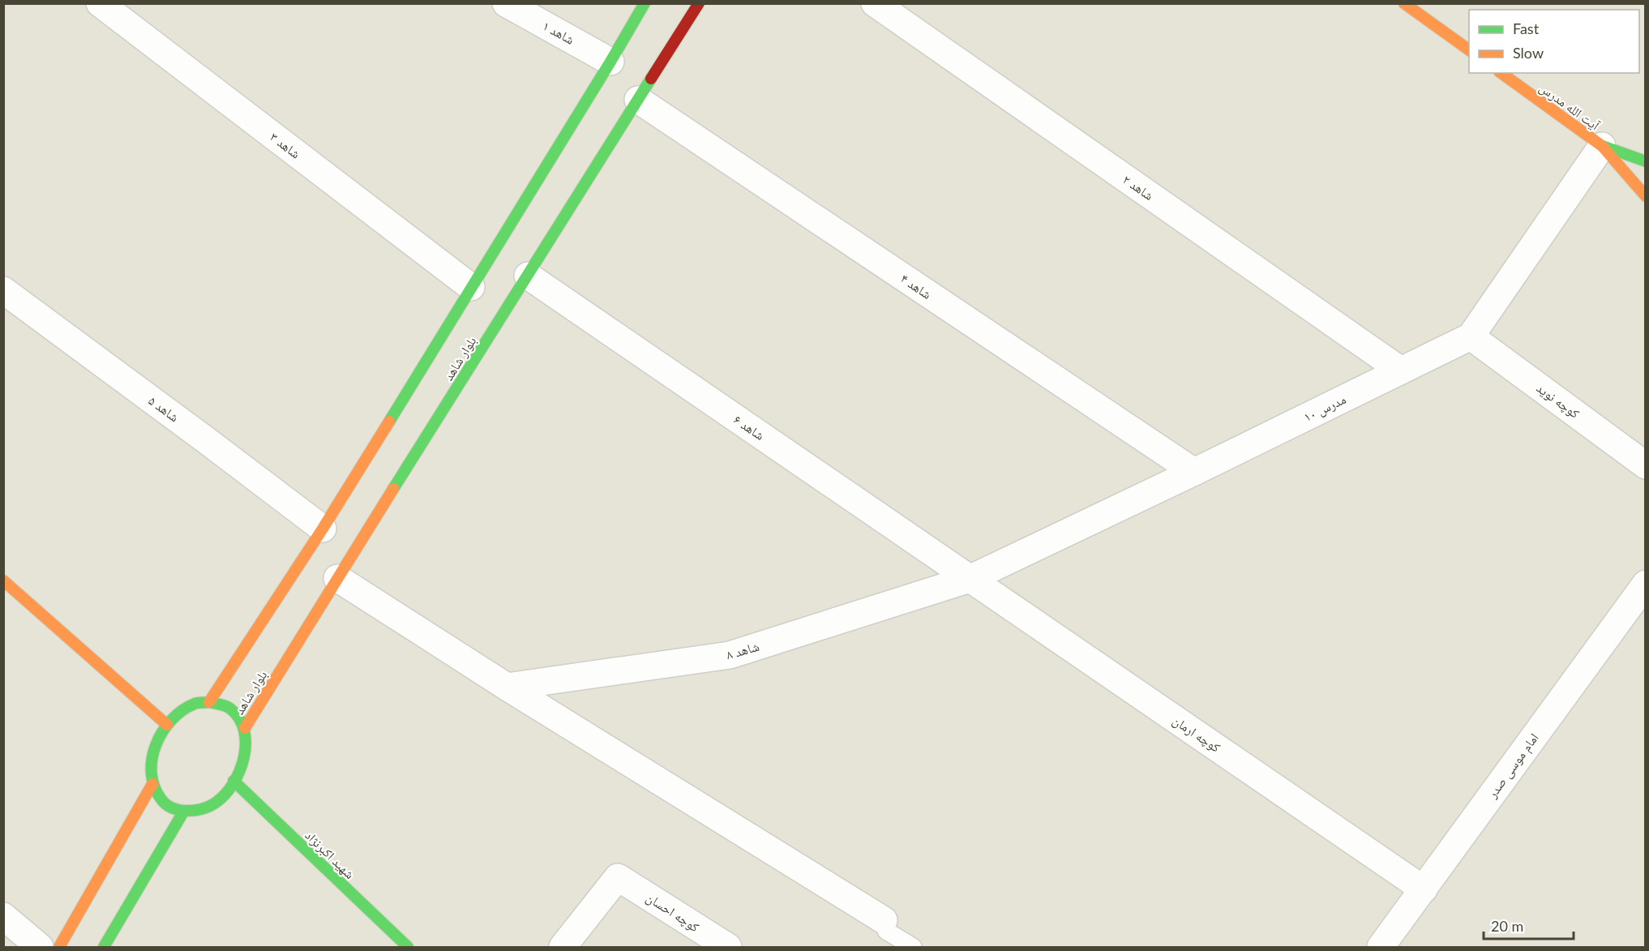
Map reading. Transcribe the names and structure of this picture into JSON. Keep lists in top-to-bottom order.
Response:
{
  "streets": {
    "street": [
      "شاهد ۱",
      "آیت الله مدرس",
      "شاهد ۳",
      "شاهد ۲",
      "شاهد ۴",
      "بلوار شاهد",
      "کوچه نوید",
      "مدرس ۱۰",
      "شاهد ۵",
      "شاهد ۶",
      "شاهد ۸",
      "کوچه ارمان",
      "امام موسی صدر",
      "شهید اکبرنژاد",
      "کوچه احسان"
    ]
  },
  "crossings": [
    ["شاهد ۱", "بلوار شاهد"],
    ["آیت الله مدرس", "مدرس ۱۰"],
    ["شاهد ۳", "بلوار شاهد"],
    ["شاهد ۲", "مدرس ۱۰"],
    ["شاهد ۴", "بلوار شاهد"],
    ["شاهد ۴", "مدرس ۱۰"],
    ["بلوار شاهد", "شاهد ۵"],
    ["بلوار شاهد", "شاهد ۶"],
    ["بلوار شاهد", "شهید اکبرنژاد"],
    ["کوچه نوید", "مدرس ۱۰"],
    ["مدرس ۱۰", "شاهد ۶"],
    ["مدرس ۱۰", "شاهد ۸"],
    ["مدرس ۱۰", "کوچه ارمان"],
    ["شاهد ۶", "شاهد ۸"],
    ["شاهد ۶", "کوچه ارمان"],
    ["شاهد ۸", "کوچه ارمان"],
    ["کوچه ارمان", "امام موسی صدر"]
  ],
  "legend": ["Fast", "Slow"],
  "scale_bar": "20 m"
}
